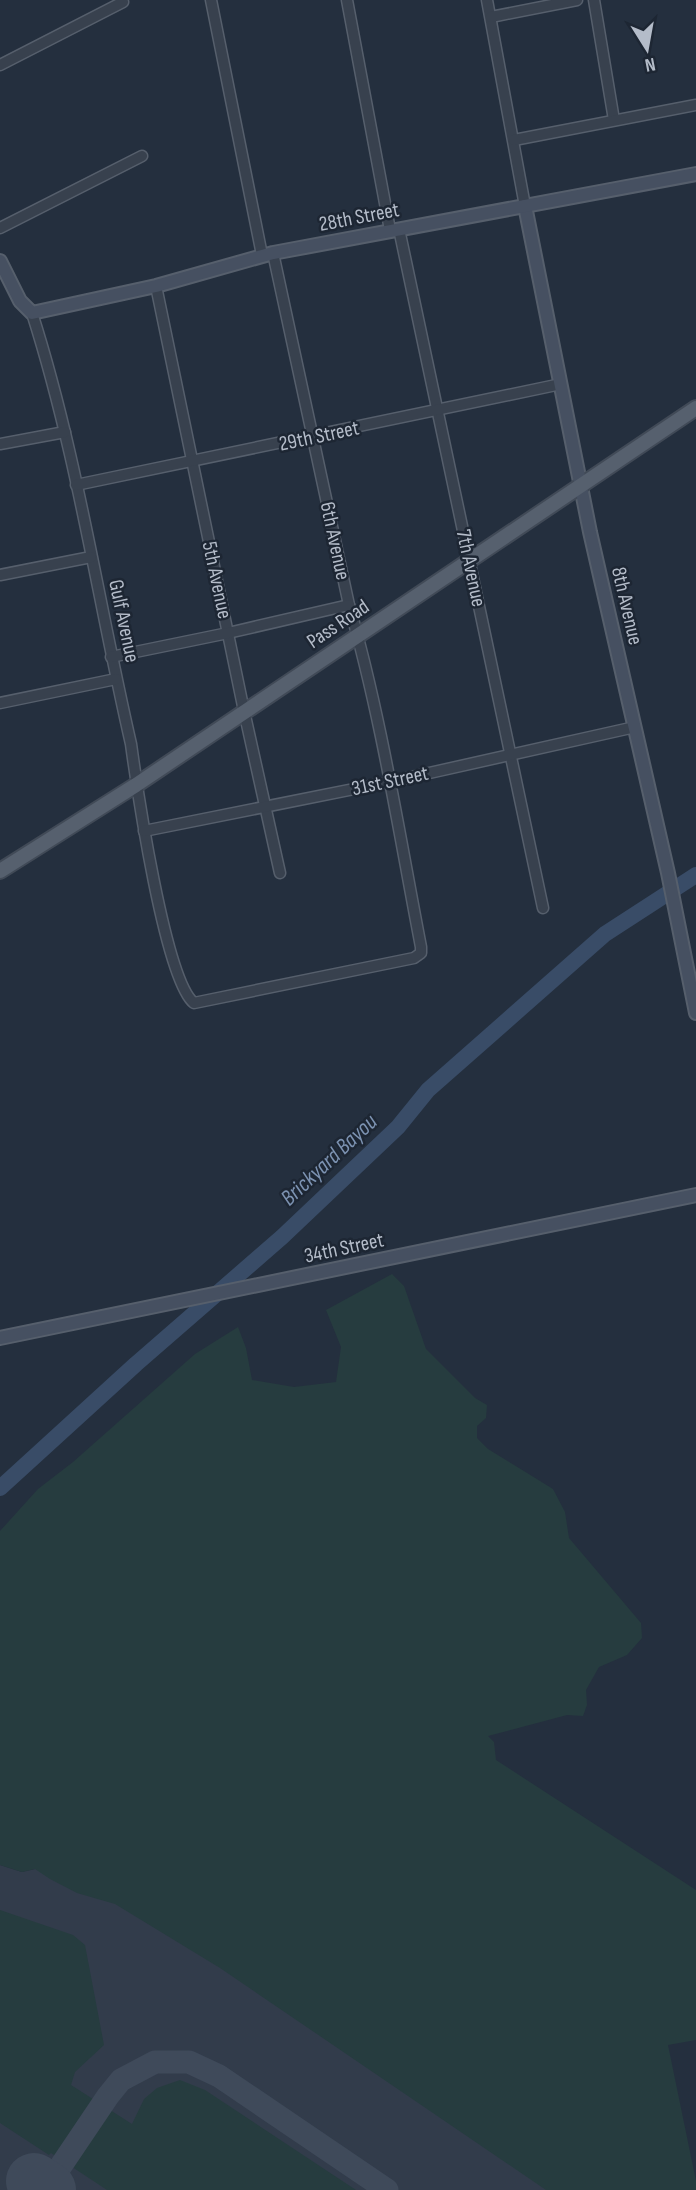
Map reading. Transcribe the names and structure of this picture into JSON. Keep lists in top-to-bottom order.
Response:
{
  "streets": {
    "main road": ["Pass Road"],
    "street": [
      "28th Street",
      "29th Street",
      "6th Avenue",
      "7th Avenue",
      "5th Avenue",
      "8th Avenue",
      "Gulf Avenue",
      "31st Street",
      "34th Street"
    ]
  },
  "crossings": [
    ["28th Street", "6th Avenue"],
    ["28th Street", "7th Avenue"],
    ["28th Street", "5th Avenue"],
    ["28th Street", "8th Avenue"],
    ["28th Street", "Gulf Avenue"],
    ["29th Street", "6th Avenue"],
    ["29th Street", "7th Avenue"],
    ["29th Street", "5th Avenue"],
    ["29th Street", "8th Avenue"],
    ["29th Street", "Gulf Avenue"],
    ["6th Avenue", "Gulf Avenue"],
    ["6th Avenue", "Pass Road"],
    ["6th Avenue", "31st Street"],
    ["7th Avenue", "Pass Road"],
    ["7th Avenue", "31st Street"],
    ["5th Avenue", "Pass Road"],
    ["5th Avenue", "31st Street"],
    ["8th Avenue", "Pass Road"],
    ["8th Avenue", "31st Street"],
    ["Gulf Avenue", "Pass Road"],
    ["Gulf Avenue", "31st Street"]
  ],
  "water": ["Brickyard Bayou"],
  "north": "bottom"
}
